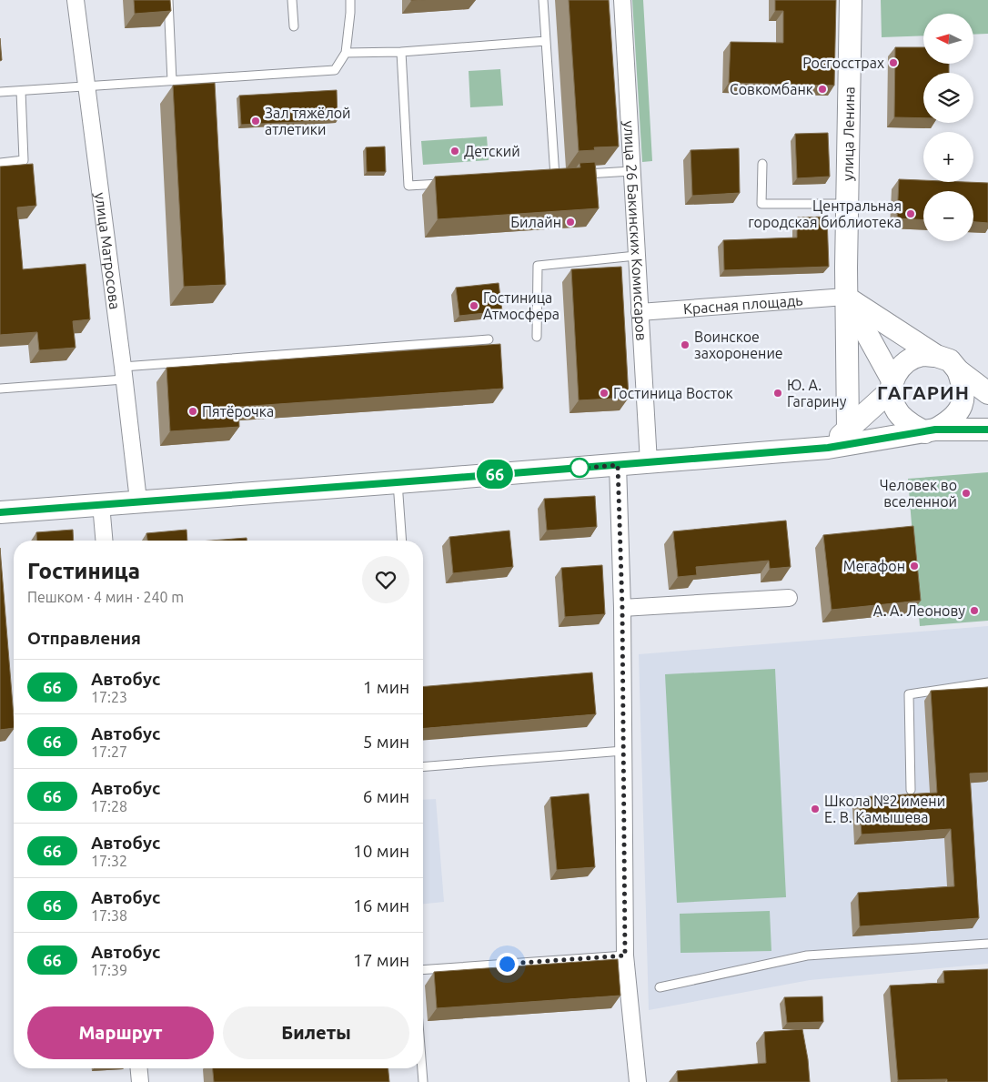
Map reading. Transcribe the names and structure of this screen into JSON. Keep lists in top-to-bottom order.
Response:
{
  "streets": {
    "main road": ["улица Ленина"],
    "street": ["улица 26 Бакинских Комиссаров", "улица Матросова", "Красная площадь"]
  },
  "crossings": [
    ["улица Ленина", "Красная площадь"],
    ["улица 26 Бакинских Комиссаров", "Красная площадь"]
  ],
  "districts": ["ГАГАРИН"],
  "places": [
    "Росгосстрах",
    "Совкомбанк",
    "Зал тяжёлой атлетики",
    "Детский",
    "Центральная городская библиотека",
    "Билайн",
    "Гостиница Атмосфера",
    "Воинское захоронение",
    "Гостиница Восток",
    "Ю. А. Гагарину",
    "Пятёрочка",
    "Человек во вселенной",
    "Мегафон",
    "А. А. Леонову",
    "Школа №2 имени Е. В. Камышева"
  ],
  "lines": ["bus line 66"],
  "north": "left",
  "page": {
    "on_map": "66",
    "map_buttons": ["+", "−"],
    "heading": [
      ["Гостиница", "Пешком · 4 мин · 240 m"],
      "Отправления"
    ],
    "list": [
      {
        "mark": "66",
        "name": "Автобус",
        "note": "17:23",
        "value": "1 мин"
      },
      {
        "mark": "66",
        "name": "Автобус",
        "note": "17:27",
        "value": "5 мин"
      },
      {
        "mark": "66",
        "name": "Автобус",
        "note": "17:28",
        "value": "6 мин"
      },
      {
        "mark": "66",
        "name": "Автобус",
        "note": "17:32",
        "value": "10 мин"
      },
      {
        "mark": "66",
        "name": "Автобус",
        "note": "17:38",
        "value": "16 мин"
      },
      {
        "mark": "66",
        "name": "Автобус",
        "note": "17:39",
        "value": "17 мин"
      }
    ],
    "buttons": ["Маршрут", "Билеты"]
  }
}
